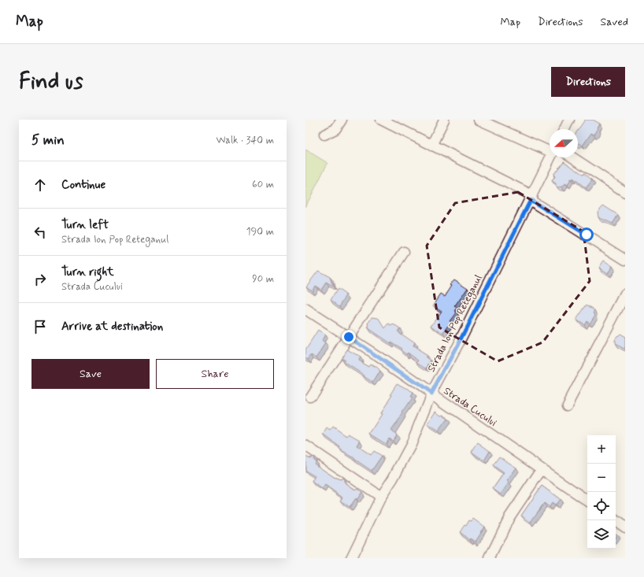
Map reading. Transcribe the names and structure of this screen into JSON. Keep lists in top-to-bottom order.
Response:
{
  "streets": {
    "street": ["Strada Ion Pop Reteganul", "Strada Cucului"]
  },
  "crossings": [
    ["Strada Ion Pop Reteganul", "Strada Cucului"]
  ],
  "north": "left",
  "page": {
    "header": "Map",
    "nav": ["Map", "Directions", "Saved"],
    "buttons": [
      "Directions",
      ["Save", "Share"]
    ],
    "title": "Find us",
    "heading": ["5 min", "Walk · 340 m"],
    "list": [
      ["Continue", "60 m"],
      ["Turn left", "Strada Ion Pop Reteganul", "190 m"],
      ["Turn right", "Strada Cucului", "90 m"],
      "Arrive at destination"
    ],
    "map_buttons": ["+", "−"]
  }
}
